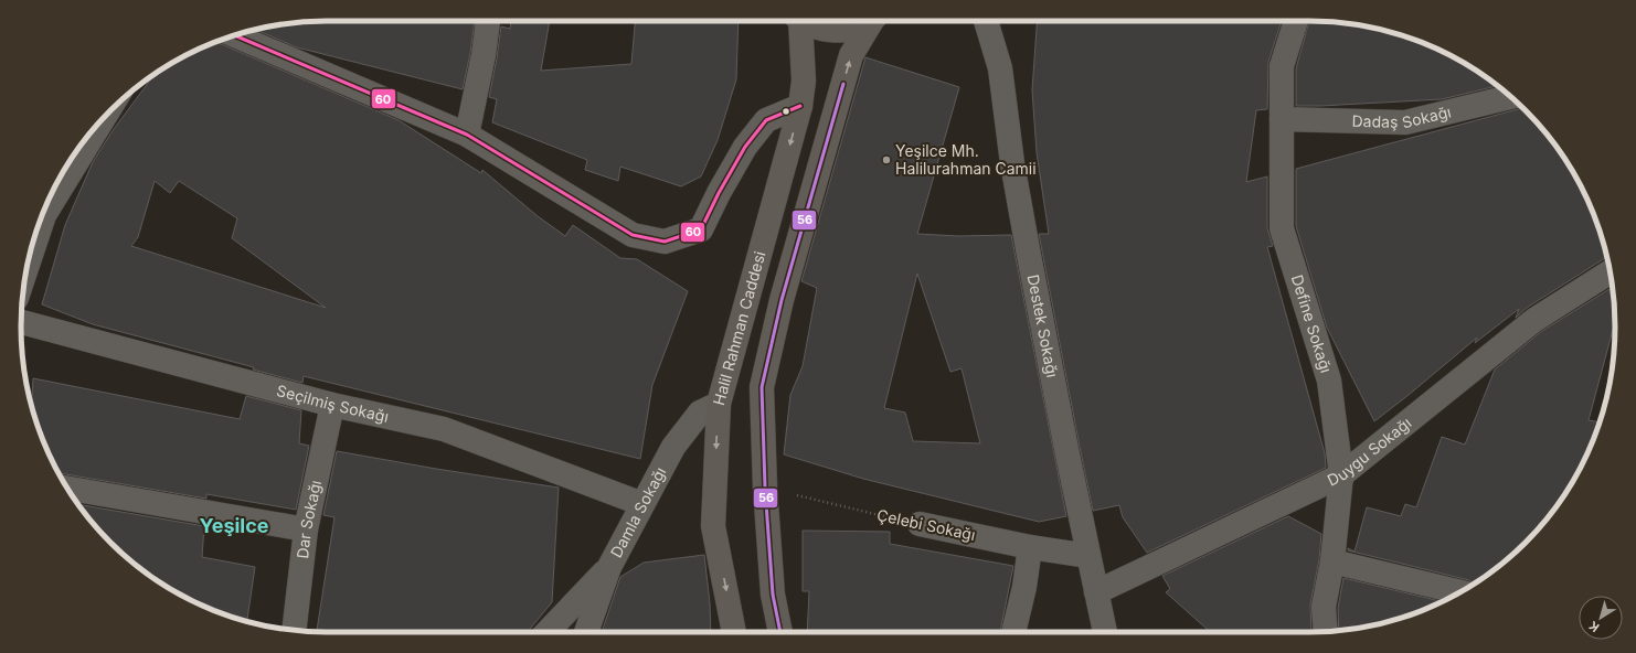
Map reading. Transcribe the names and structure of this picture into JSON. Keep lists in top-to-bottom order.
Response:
{
  "streets": {
    "street": [
      "Dadaş Sokağı",
      "Define Sokağı",
      "Destek Sokağı",
      "Halil Rahman Caddesi",
      "Seçilmiş Sokağı",
      "Duygu Sokağı",
      "Damla Sokağı",
      "Dar Sokağı",
      "Çelebi Sokağı"
    ]
  },
  "crossings": [
    ["Dadaş Sokağı", "Define Sokağı"],
    ["Define Sokağı", "Duygu Sokağı"],
    ["Destek Sokağı", "Duygu Sokağı"],
    ["Destek Sokağı", "Çelebi Sokağı"],
    ["Halil Rahman Caddesi", "Damla Sokağı"],
    ["Seçilmiş Sokağı", "Damla Sokağı"],
    ["Seçilmiş Sokağı", "Dar Sokağı"]
  ],
  "districts": ["Yeşilce"],
  "places": ["Yeşilce Mh. Halilurahman Camii"],
  "lines": ["transit line 60", "transit line 56"],
  "north": "bottom left"
}
